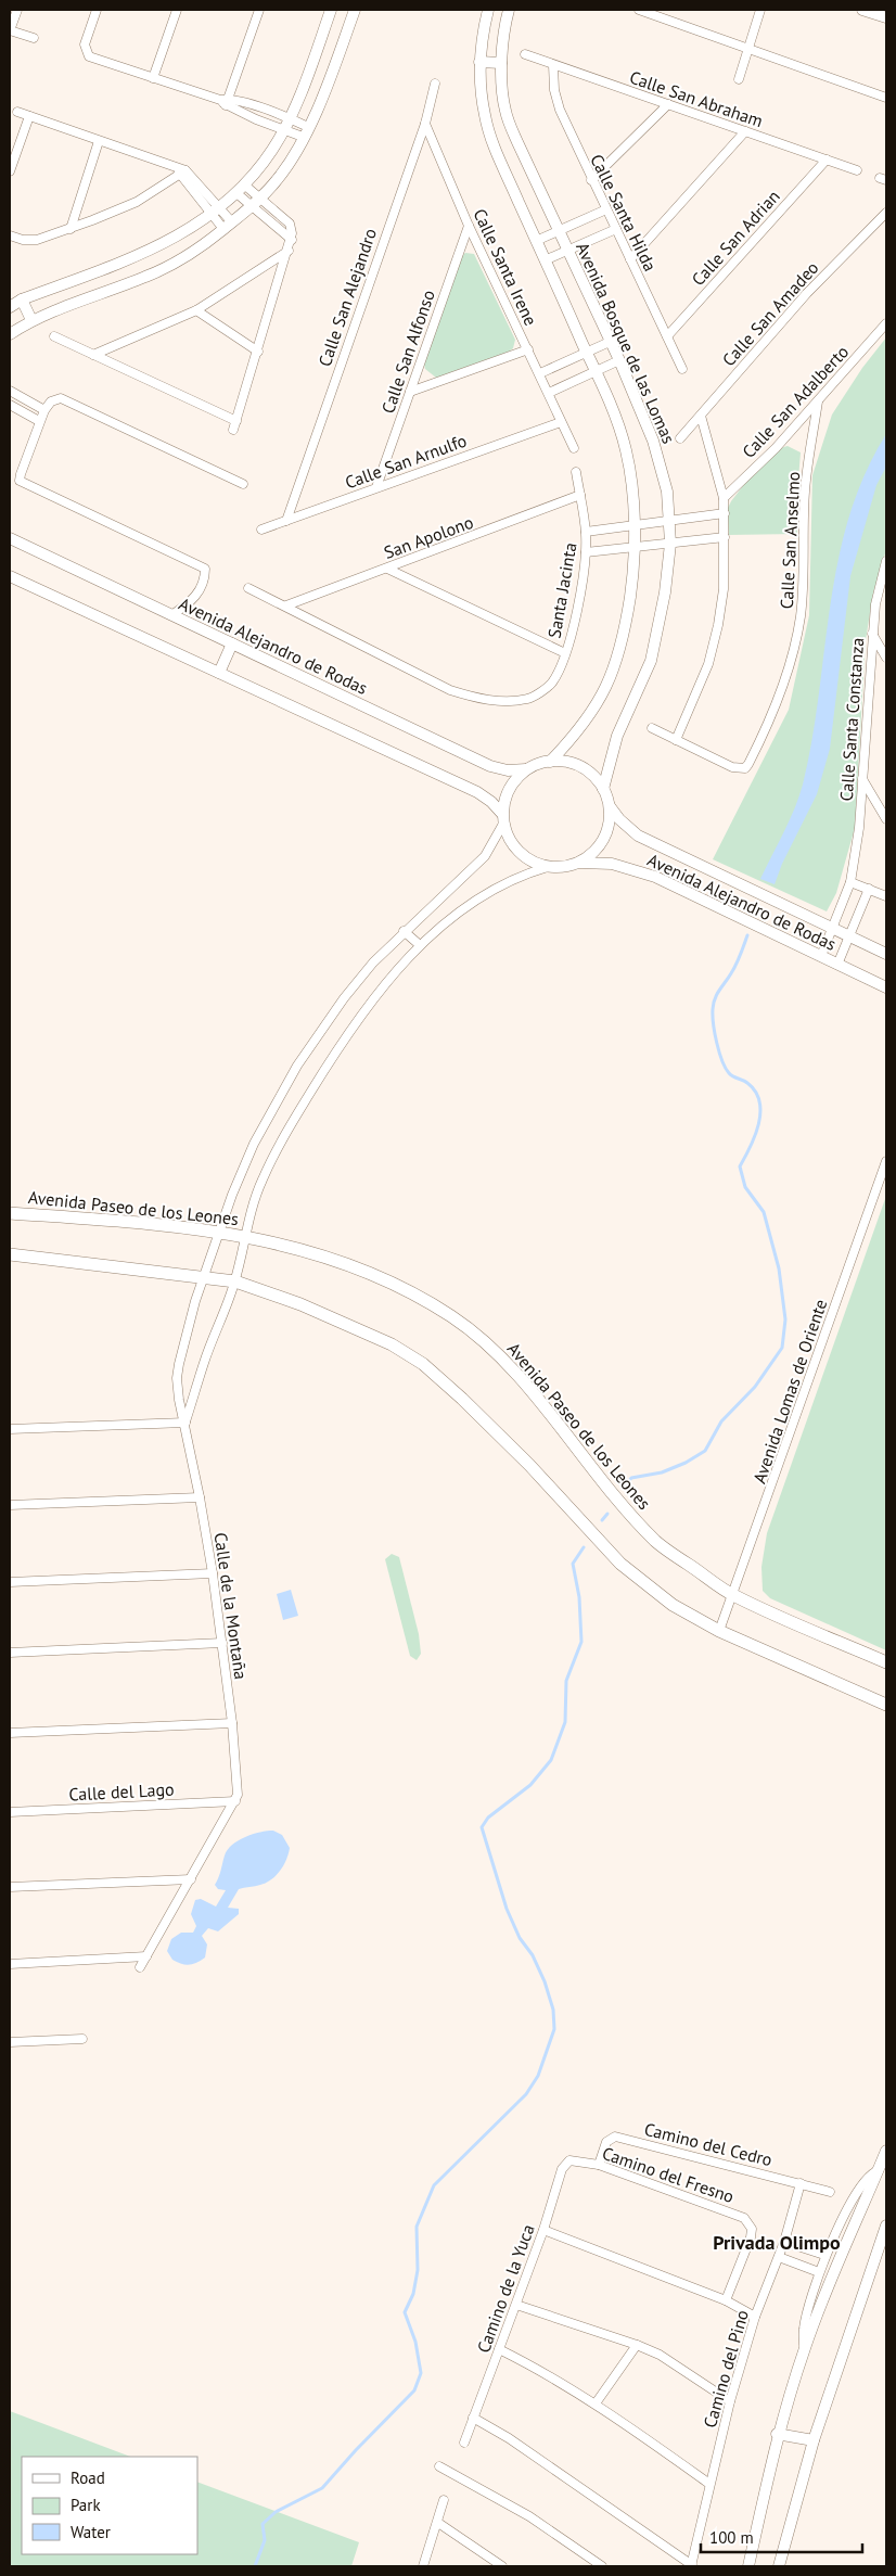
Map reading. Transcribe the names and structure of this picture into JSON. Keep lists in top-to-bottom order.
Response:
{
  "streets": {
    "main road": ["Avenida Paseo de los Leones"],
    "street": [
      "Calle San Abraham",
      "Calle Santa Hilda",
      "Calle San Adrian",
      "Calle Santa Irene",
      "Calle San Alejandro",
      "Calle San Amadeo",
      "Avenida Bosque de las Lomas",
      "Calle San Alfonso",
      "Calle San Adalberto",
      "Calle San Arnulfo",
      "San Apolono",
      "Calle San Anselmo",
      "Santa Jacinta",
      "Avenida Alejandro de Rodas",
      "Calle Santa Constanza",
      "Avenida Lomas de Oriente",
      "Calle de la Montaña",
      "Calle del Lago",
      "Camino del Cedro",
      "Camino del Fresno",
      "Camino de la Yuca",
      "Camino del Pino"
    ]
  },
  "crossings": [
    ["Calle San Abraham", "Calle Santa Hilda"],
    ["Calle San Abraham", "Calle San Adrian"],
    ["Calle Santa Hilda", "Calle San Adrian"],
    ["Calle Santa Irene", "Calle San Alejandro"],
    ["Calle Santa Irene", "Calle San Alfonso"],
    ["Calle Santa Irene", "Calle San Arnulfo"],
    ["Calle San Alejandro", "Calle San Arnulfo"],
    ["Avenida Bosque de las Lomas", "Avenida Alejandro de Rodas"],
    ["Avenida Bosque de las Lomas", "Calle de la Montaña"],
    ["Calle San Alfonso", "Calle San Arnulfo"],
    ["Calle San Adalberto", "Calle San Anselmo"],
    ["San Apolono", "Santa Jacinta"],
    ["Avenida Alejandro de Rodas", "Calle Santa Constanza"],
    ["Avenida Alejandro de Rodas", "Calle de la Montaña"],
    ["Avenida Paseo de los Leones", "Avenida Lomas de Oriente"],
    ["Avenida Paseo de los Leones", "Calle de la Montaña"],
    ["Calle de la Montaña", "Calle del Lago"],
    ["Camino del Cedro", "Camino del Fresno"],
    ["Camino del Cedro", "Camino del Pino"],
    ["Camino del Fresno", "Camino de la Yuca"]
  ],
  "districts": ["Privada Olimpo"],
  "legend": ["Road", "Park", "Water"],
  "scale_bar": "100 m"
}
